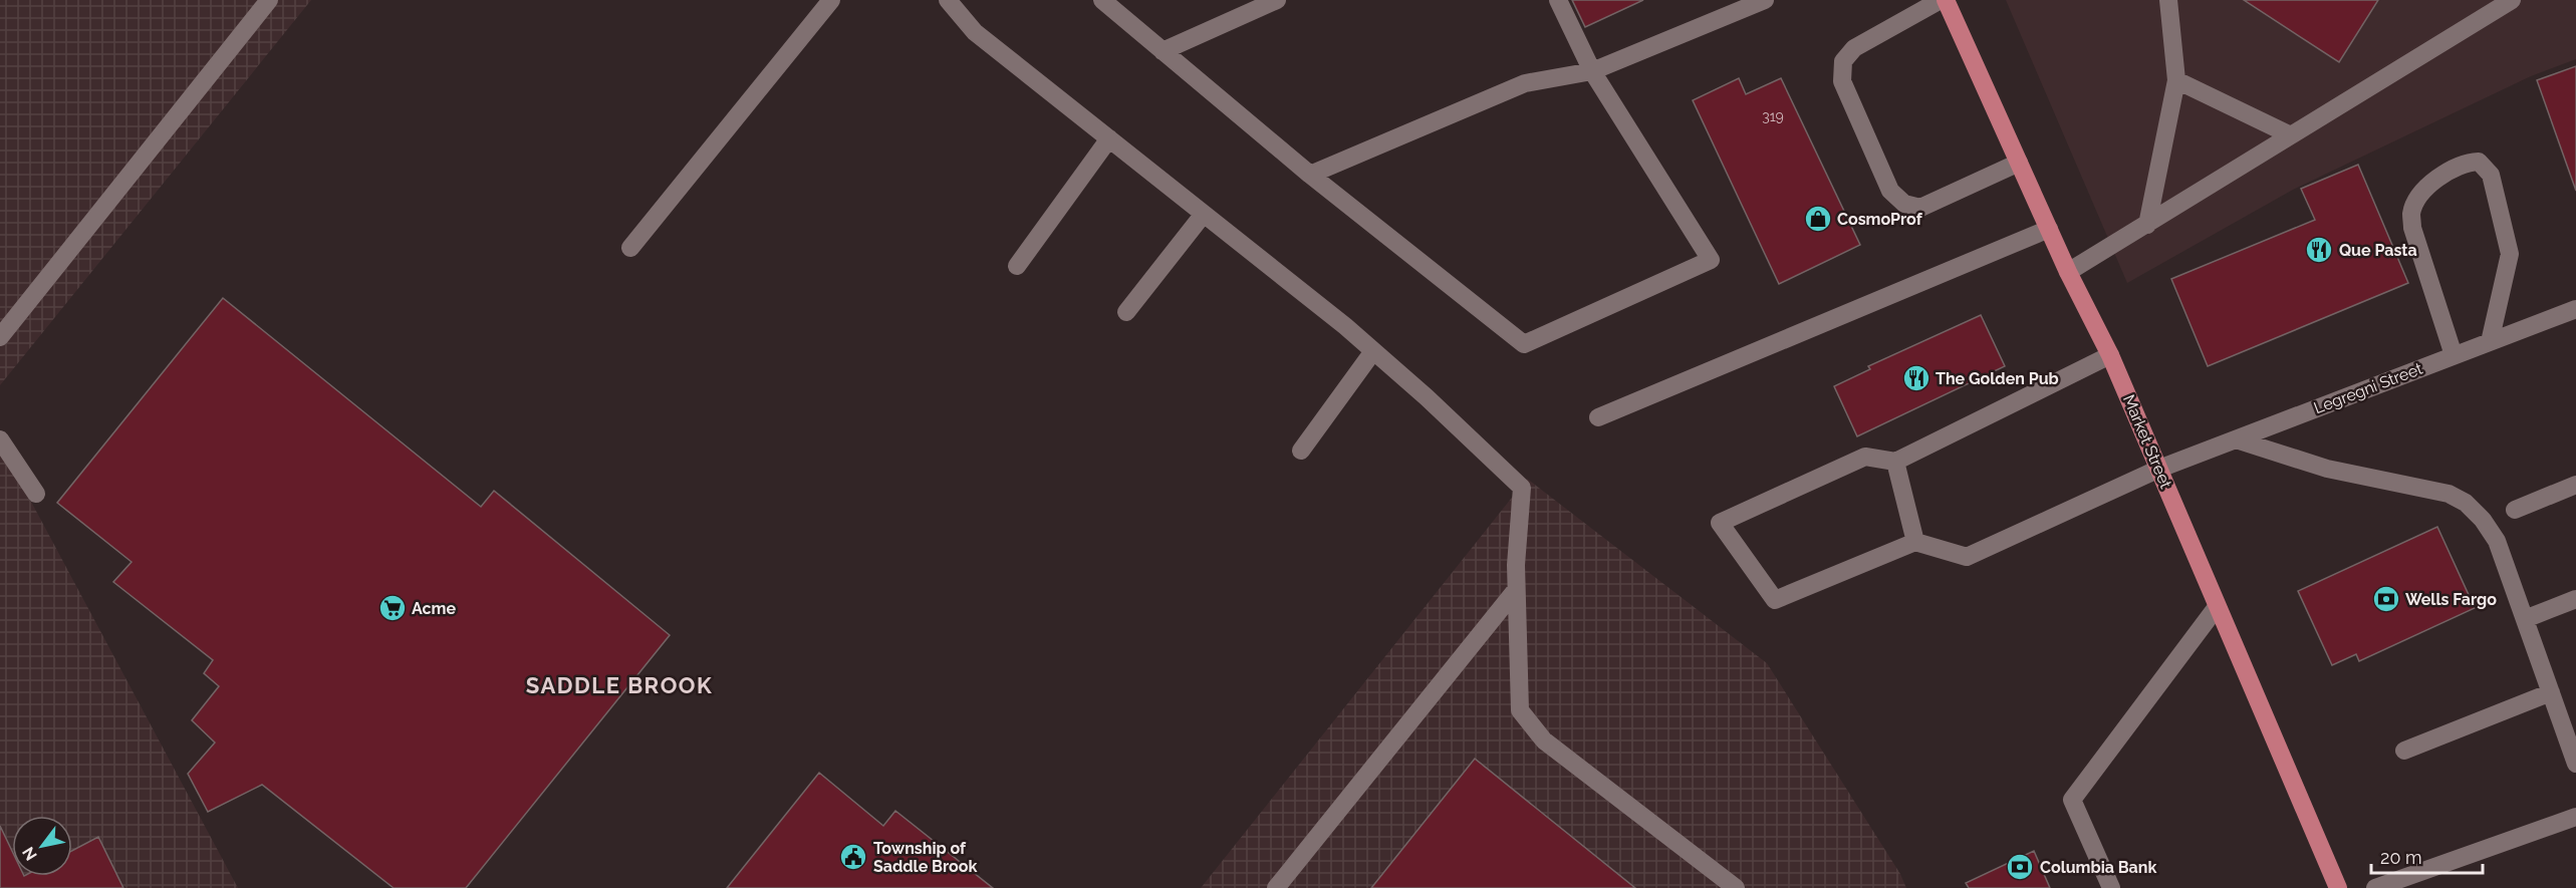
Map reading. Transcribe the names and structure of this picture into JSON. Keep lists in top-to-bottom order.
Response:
{
  "streets": {
    "main road": ["Market Street"],
    "street": ["Legregni Street"]
  },
  "crossings": [
    ["Legregni Street", "Market Street"]
  ],
  "districts": ["SADDLE BROOK"],
  "places": {
    "shop": ["CosmoProf"],
    "restaurant": ["Que Pasta", "The Golden Pub"],
    "bank": ["Wells Fargo", "Columbia Bank"],
    "supermarket": ["Acme"],
    "public building": ["Township of Saddle Brook"]
  },
  "house_numbers": ["319"],
  "scale_bar": "20 m",
  "north": "bottom left"
}
